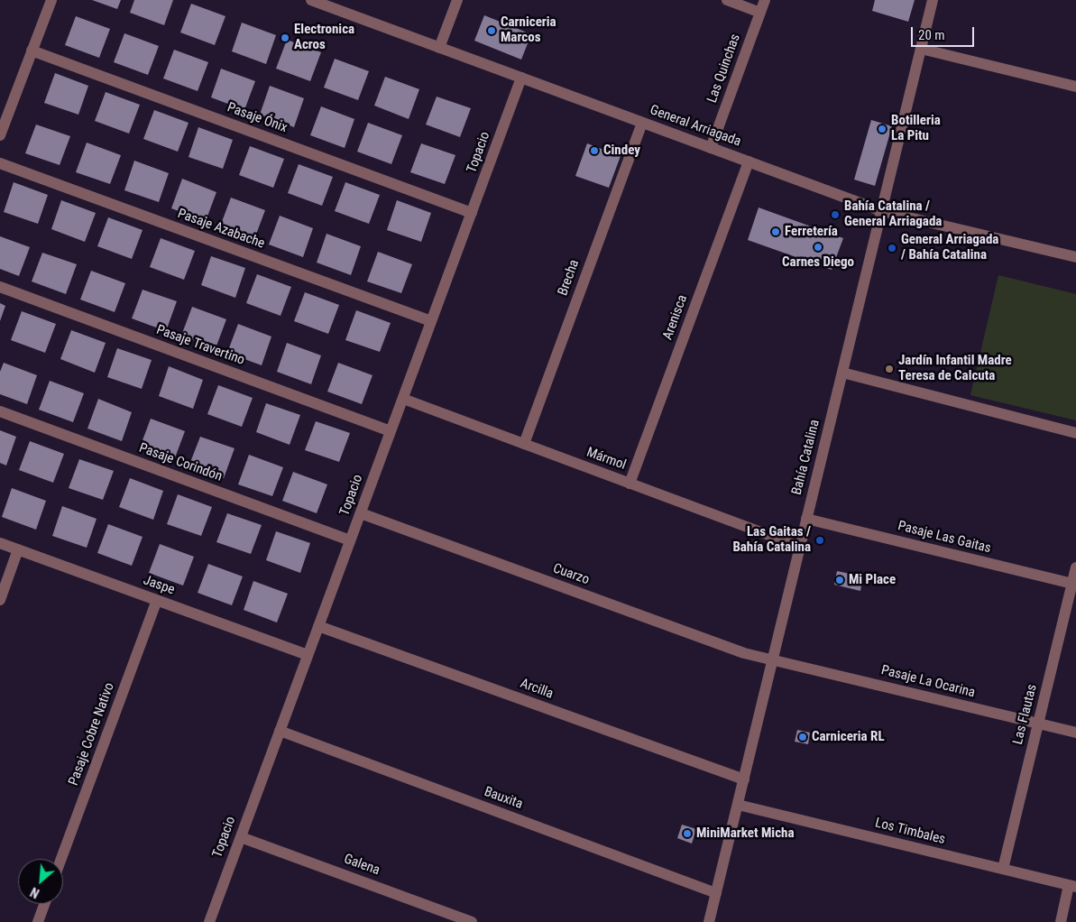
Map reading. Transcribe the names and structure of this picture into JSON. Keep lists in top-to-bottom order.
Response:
{
  "streets": {
    "street": [
      "Las Quinchas",
      "Pasaje Ónix",
      "General Arriagada",
      "Topacio",
      "Pasaje Azabache",
      "Brecha",
      "Arenisca",
      "Pasaje Travertino",
      "Bahía Catalina",
      "Mármol",
      "Pasaje Corindón",
      "Pasaje Las Gaitas",
      "Cuarzo",
      "Jaspe",
      "Pasaje La Ocarina",
      "Arcilla",
      "Las Flautas",
      "Pasaje Cobre Nativo",
      "Bauxita",
      "Los Timbales",
      "Galena"
    ]
  },
  "crossings": [
    ["Las Quinchas", "General Arriagada"],
    ["Pasaje Ónix", "Topacio"],
    ["General Arriagada", "Topacio"],
    ["General Arriagada", "Brecha"],
    ["General Arriagada", "Arenisca"],
    ["General Arriagada", "Bahía Catalina"],
    ["Topacio", "Pasaje Azabache"],
    ["Topacio", "Pasaje Travertino"],
    ["Topacio", "Mármol"],
    ["Topacio", "Pasaje Corindón"],
    ["Topacio", "Cuarzo"],
    ["Topacio", "Jaspe"],
    ["Topacio", "Arcilla"],
    ["Topacio", "Bauxita"],
    ["Topacio", "Galena"],
    ["Brecha", "Mármol"],
    ["Arenisca", "Mármol"],
    ["Bahía Catalina", "Mármol"],
    ["Bahía Catalina", "Pasaje Las Gaitas"],
    ["Bahía Catalina", "Cuarzo"],
    ["Bahía Catalina", "Pasaje La Ocarina"],
    ["Bahía Catalina", "Arcilla"],
    ["Bahía Catalina", "Bauxita"],
    ["Bahía Catalina", "Los Timbales"],
    ["Pasaje Las Gaitas", "Las Flautas"],
    ["Cuarzo", "Pasaje La Ocarina"],
    ["Jaspe", "Pasaje Cobre Nativo"],
    ["Pasaje La Ocarina", "Las Flautas"],
    ["Las Flautas", "Los Timbales"]
  ],
  "places": [
    "Carniceria Marcos",
    "Electronica Acros",
    "Botilleria La Pitu",
    "Cindey",
    "Bahía Catalina / General Arriagada",
    "Ferretería",
    "Carnes Diego",
    "General Arriagada / Bahía Catalina",
    "Jardín Infantil Madre Teresa de Calcuta",
    "Las Gaitas / Bahía Catalina",
    "Mi Place",
    "Carniceria RL",
    "MiniMarket Micha"
  ],
  "scale_bar": "20 m",
  "north": "bottom left"
}
